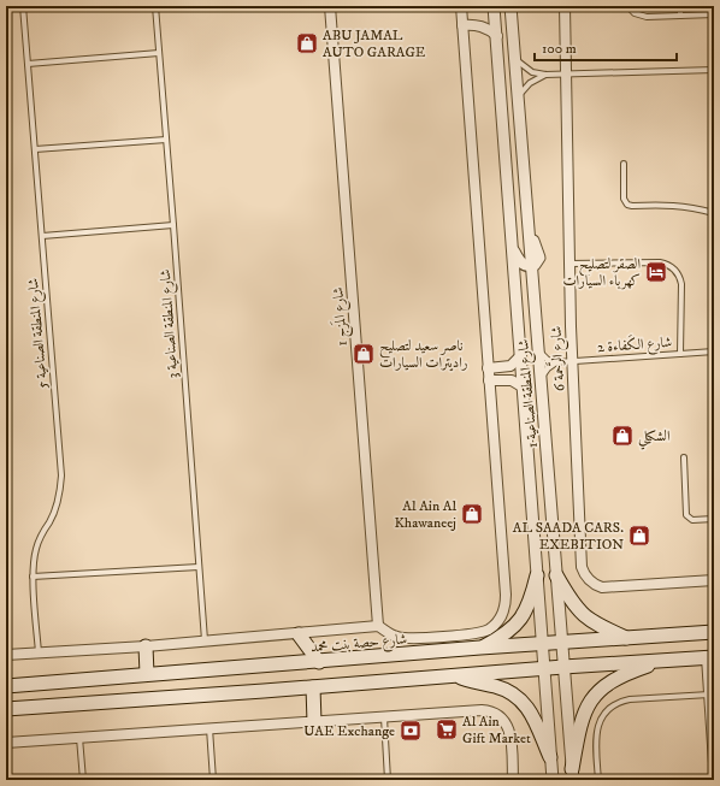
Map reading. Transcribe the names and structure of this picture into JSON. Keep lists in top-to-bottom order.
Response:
{
  "streets": {
    "main road": ["شارع حصة بنت محمد"],
    "street": ["شارع المَزج 1", "شارع الرَّحمة 6", "شارع المنطقة الصناعية 1"],
    "lane": ["شارع المنطقة الصناعية 3", "شارع المنطقة الصناعية 5", "شارع الكَفاءة 2"]
  },
  "crossings": [
    ["شارع الكَفاءة 2", "شارع الرَّحمة 6"],
    ["شارع المنطقة الصناعية 1", "شارع حصة بنت محمد"]
  ],
  "places": {
    "shop": [
      "ABU JAMAL AUTO GARAGE",
      "ناصر سعيد لتصليح راديترات السيارات",
      "الشكيلي",
      "Al Ain Al Khawaneej",
      "AL SAADA CARS. EXEBITION"
    ],
    "hotel": ["الصقر لتصليح كهرباء السيارات"],
    "supermarket": ["Al Ain Gift Market"],
    "bank": ["UAE Exchange"]
  },
  "scale_bar": "100 m"
}
